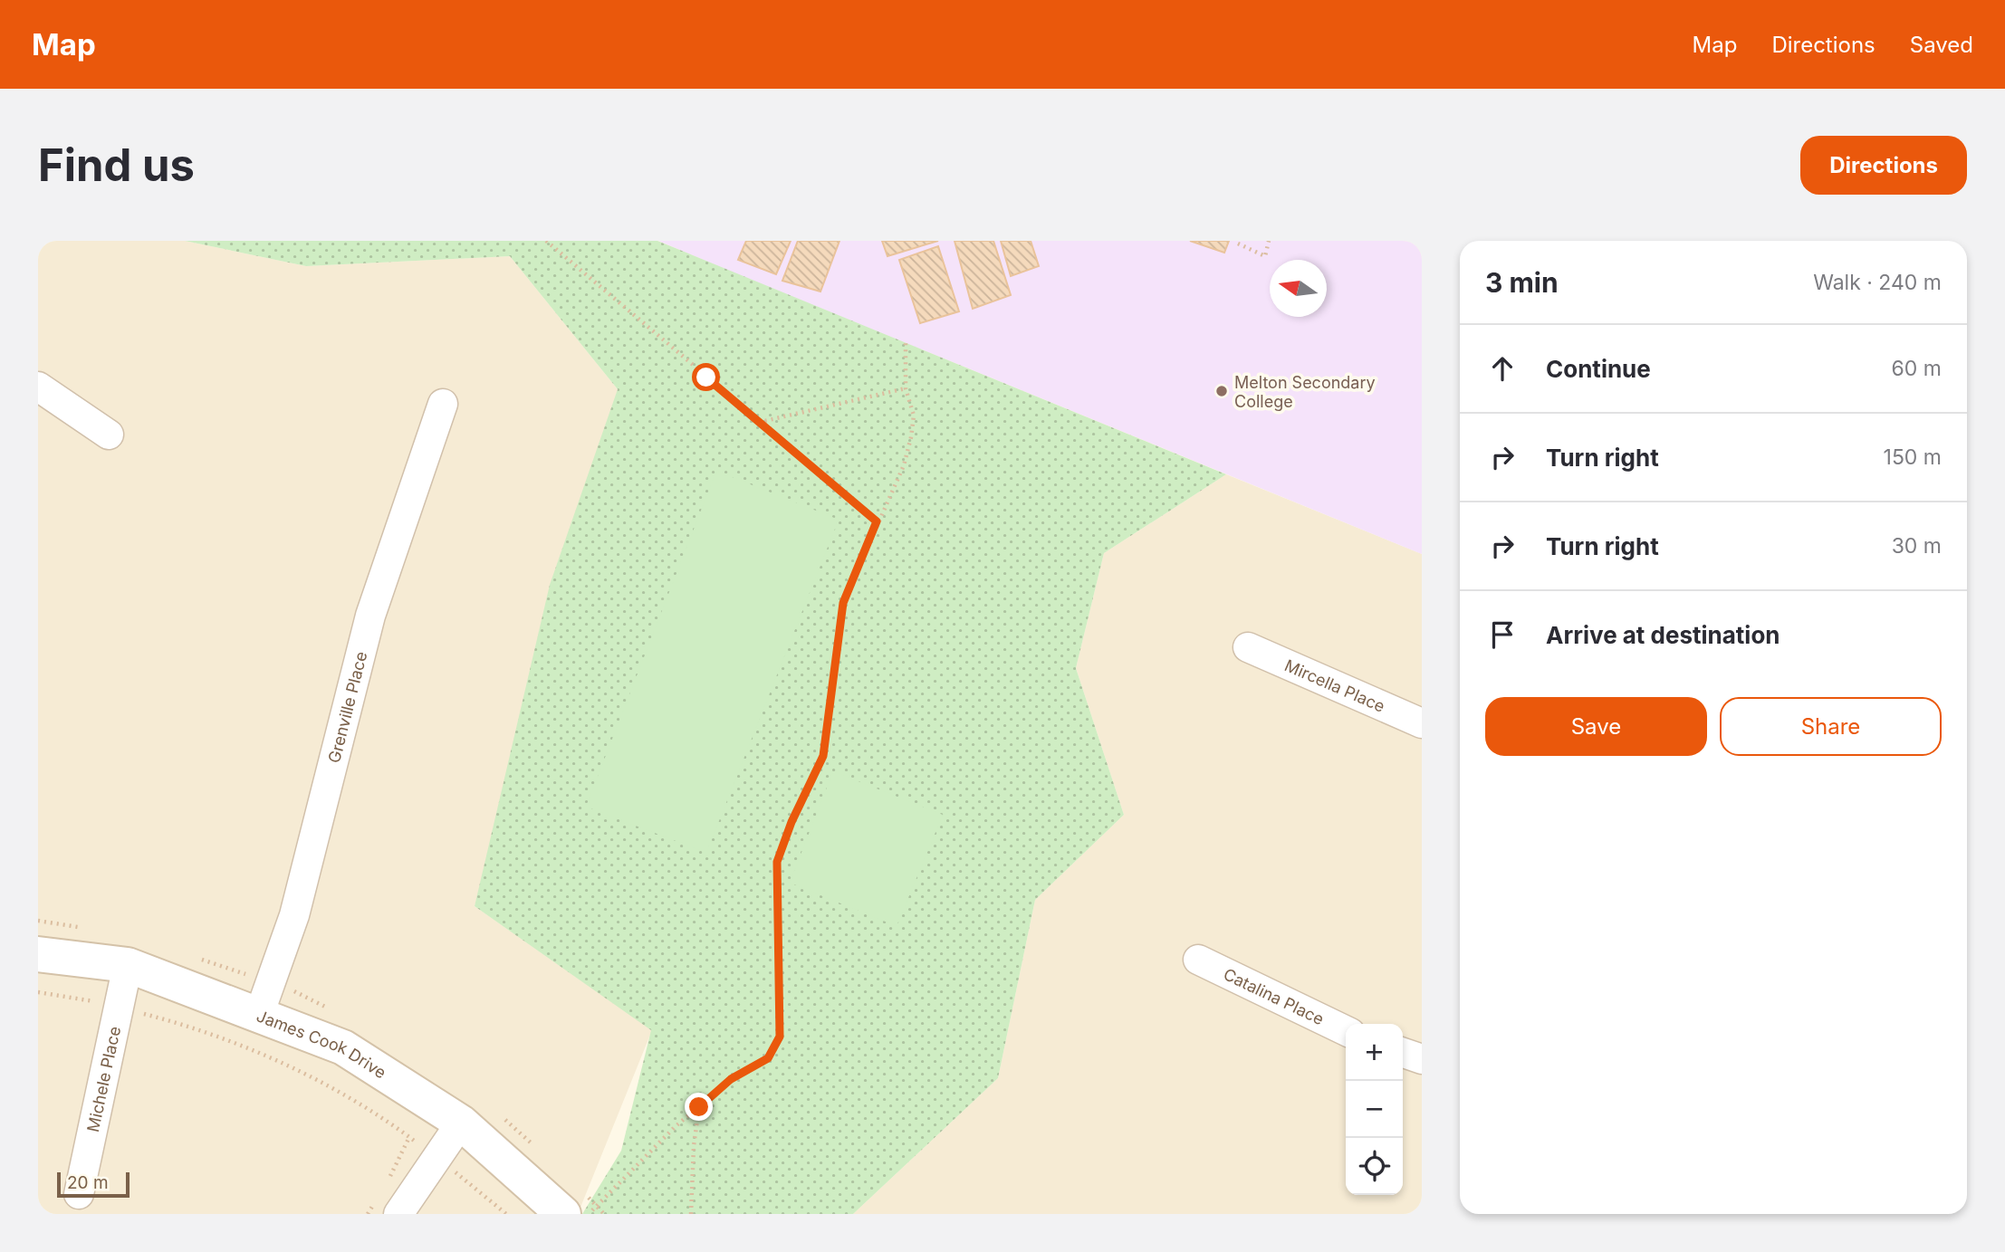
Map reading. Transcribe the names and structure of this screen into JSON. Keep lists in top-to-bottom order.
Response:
{
  "streets": {
    "street": [
      "Mircella Place",
      "Grenville Place",
      "Catalina Place",
      "James Cook Drive",
      "Michele Place"
    ]
  },
  "crossings": [
    ["Grenville Place", "James Cook Drive"],
    ["James Cook Drive", "Michele Place"]
  ],
  "places": ["Melton Secondary College"],
  "scale_bar": "20 m",
  "north": "left",
  "page": {
    "header": "Map",
    "nav": ["Map", "Directions", "Saved"],
    "buttons": [
      "Directions",
      ["Save", "Share"]
    ],
    "title": "Find us",
    "heading": ["3 min", "Walk · 240 m"],
    "list": [
      ["Continue", "60 m"],
      ["Turn right", "150 m"],
      ["Turn right", "30 m"],
      "Arrive at destination"
    ],
    "map_buttons": ["+", "−"],
    "scale": "20 m"
  }
}
